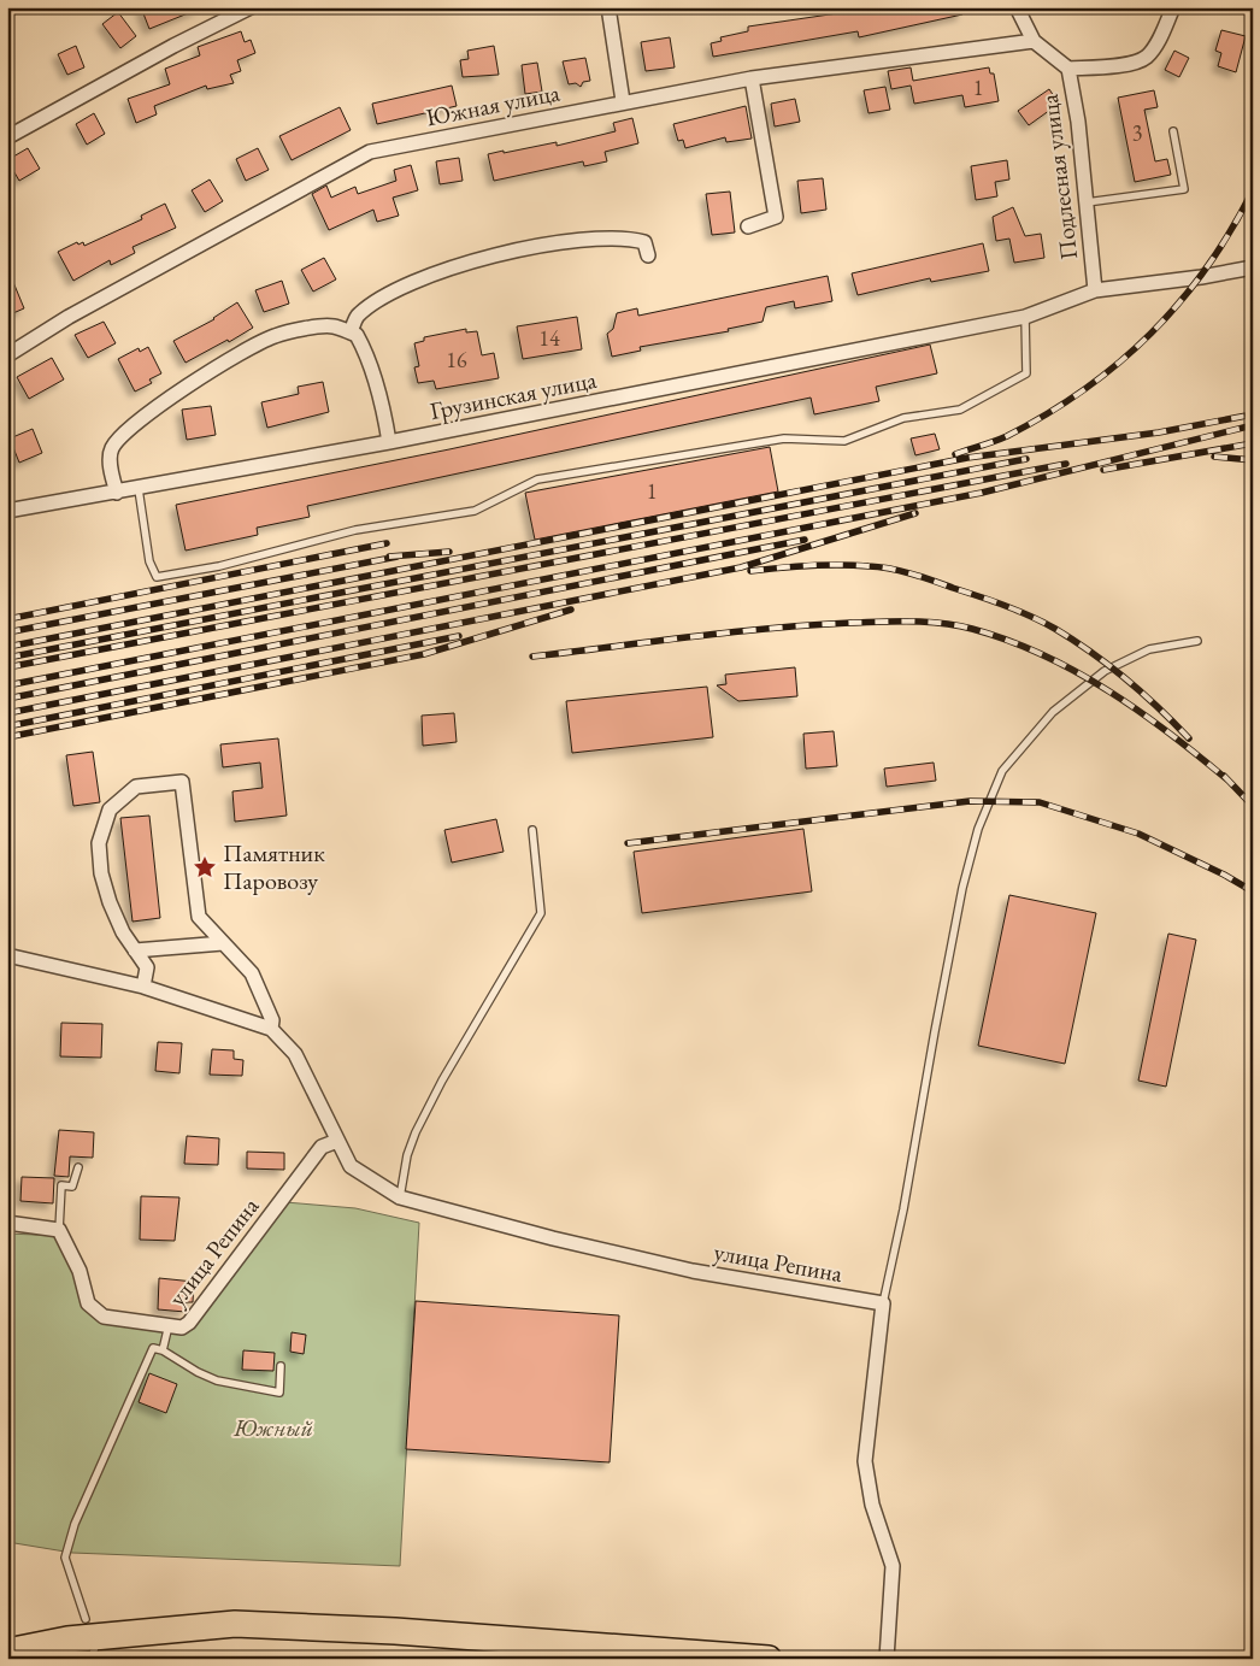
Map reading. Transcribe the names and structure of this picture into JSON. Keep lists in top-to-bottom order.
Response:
{
  "streets": {
    "street": [
      "Южная улица",
      "Подлесная улица",
      "Грузинская улица",
      "улица Репина"
    ]
  },
  "crossings": [
    ["Южная улица", "Подлесная улица"],
    ["Подлесная улица", "Грузинская улица"]
  ],
  "parks": ["Южный"],
  "places": {
    "place": ["Памятник Паровозу"]
  },
  "house_numbers": [
    "1",
    "3",
    "14",
    "16",
    "1"
  ]
}
